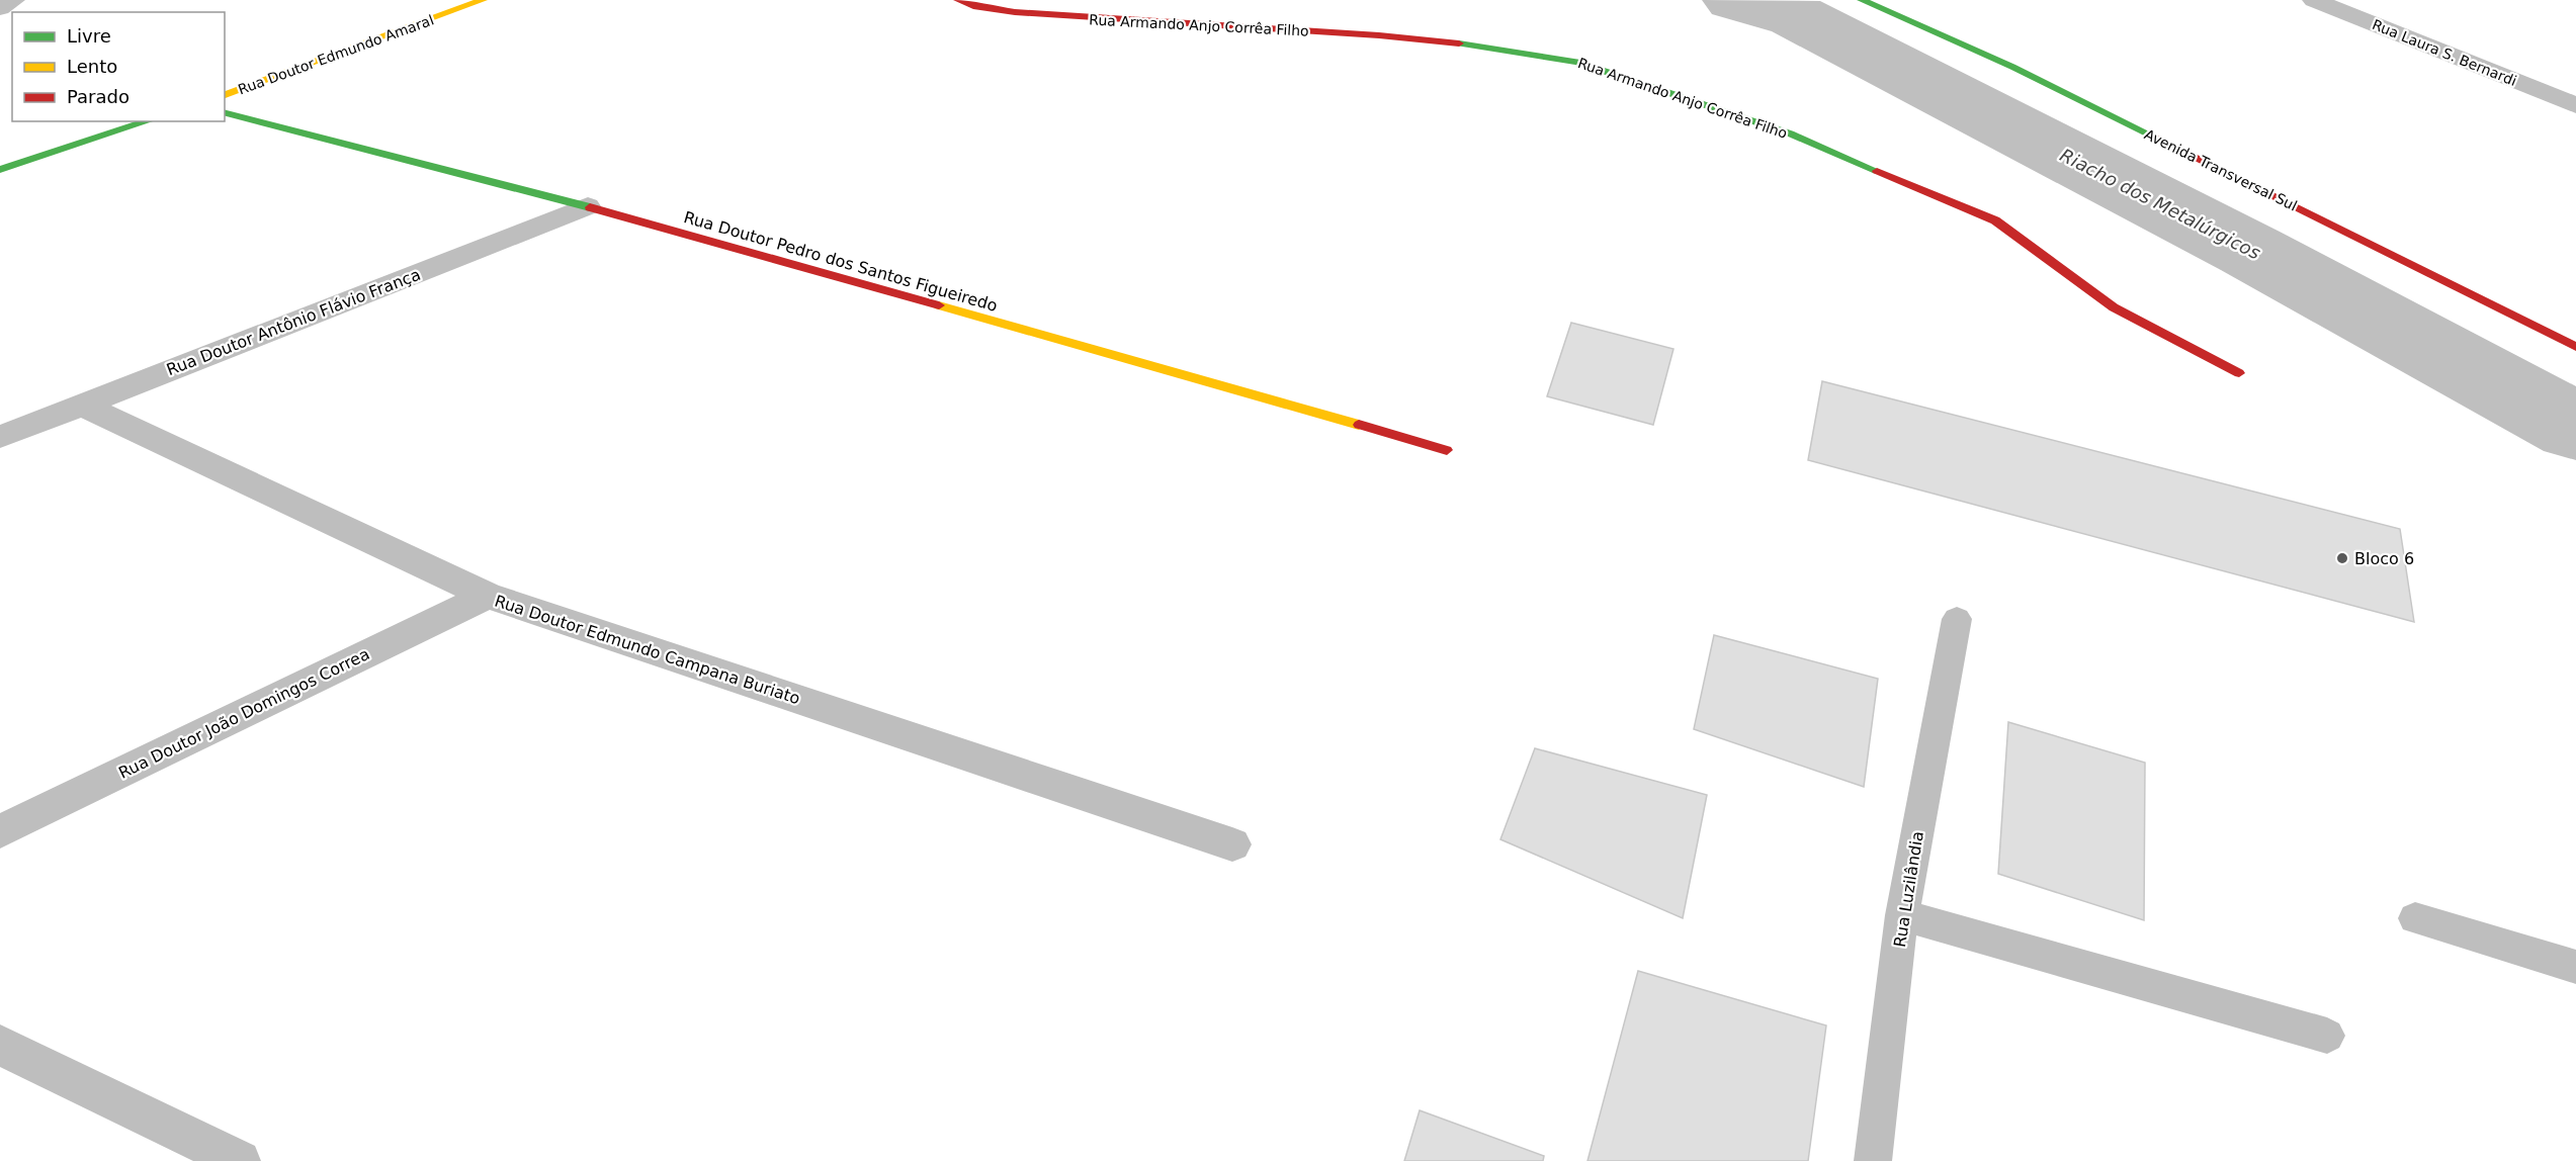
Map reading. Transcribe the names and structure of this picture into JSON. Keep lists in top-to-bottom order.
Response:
{
  "streets": {
    "street": [
      "Rua Armando Anjo Corrêa Filho",
      "Rua Laura S. Bernardi",
      "Rua Doutor Edmundo Amaral",
      "Avenida Transversal Sul",
      "Rua Doutor Pedro dos Santos Figueiredo",
      "Rua Doutor Antônio Flávio França",
      "Rua Doutor Edmundo Campana Buriato",
      "Rua Doutor João Domingos Correa"
    ],
    "lane": ["Rua Luzilândia"]
  },
  "crossings": [
    ["Rua Doutor Pedro dos Santos Figueiredo", "Rua Doutor Antônio Flávio França"],
    ["Rua Doutor Antônio Flávio França", "Rua Doutor Edmundo Campana Buriato"],
    ["Rua Doutor Edmundo Campana Buriato", "Rua Doutor João Domingos Correa"]
  ],
  "water": ["Riacho dos Metalúrgicos"],
  "places": ["Bloco 6"],
  "legend": ["Livre", "Lento", "Parado"]
}
